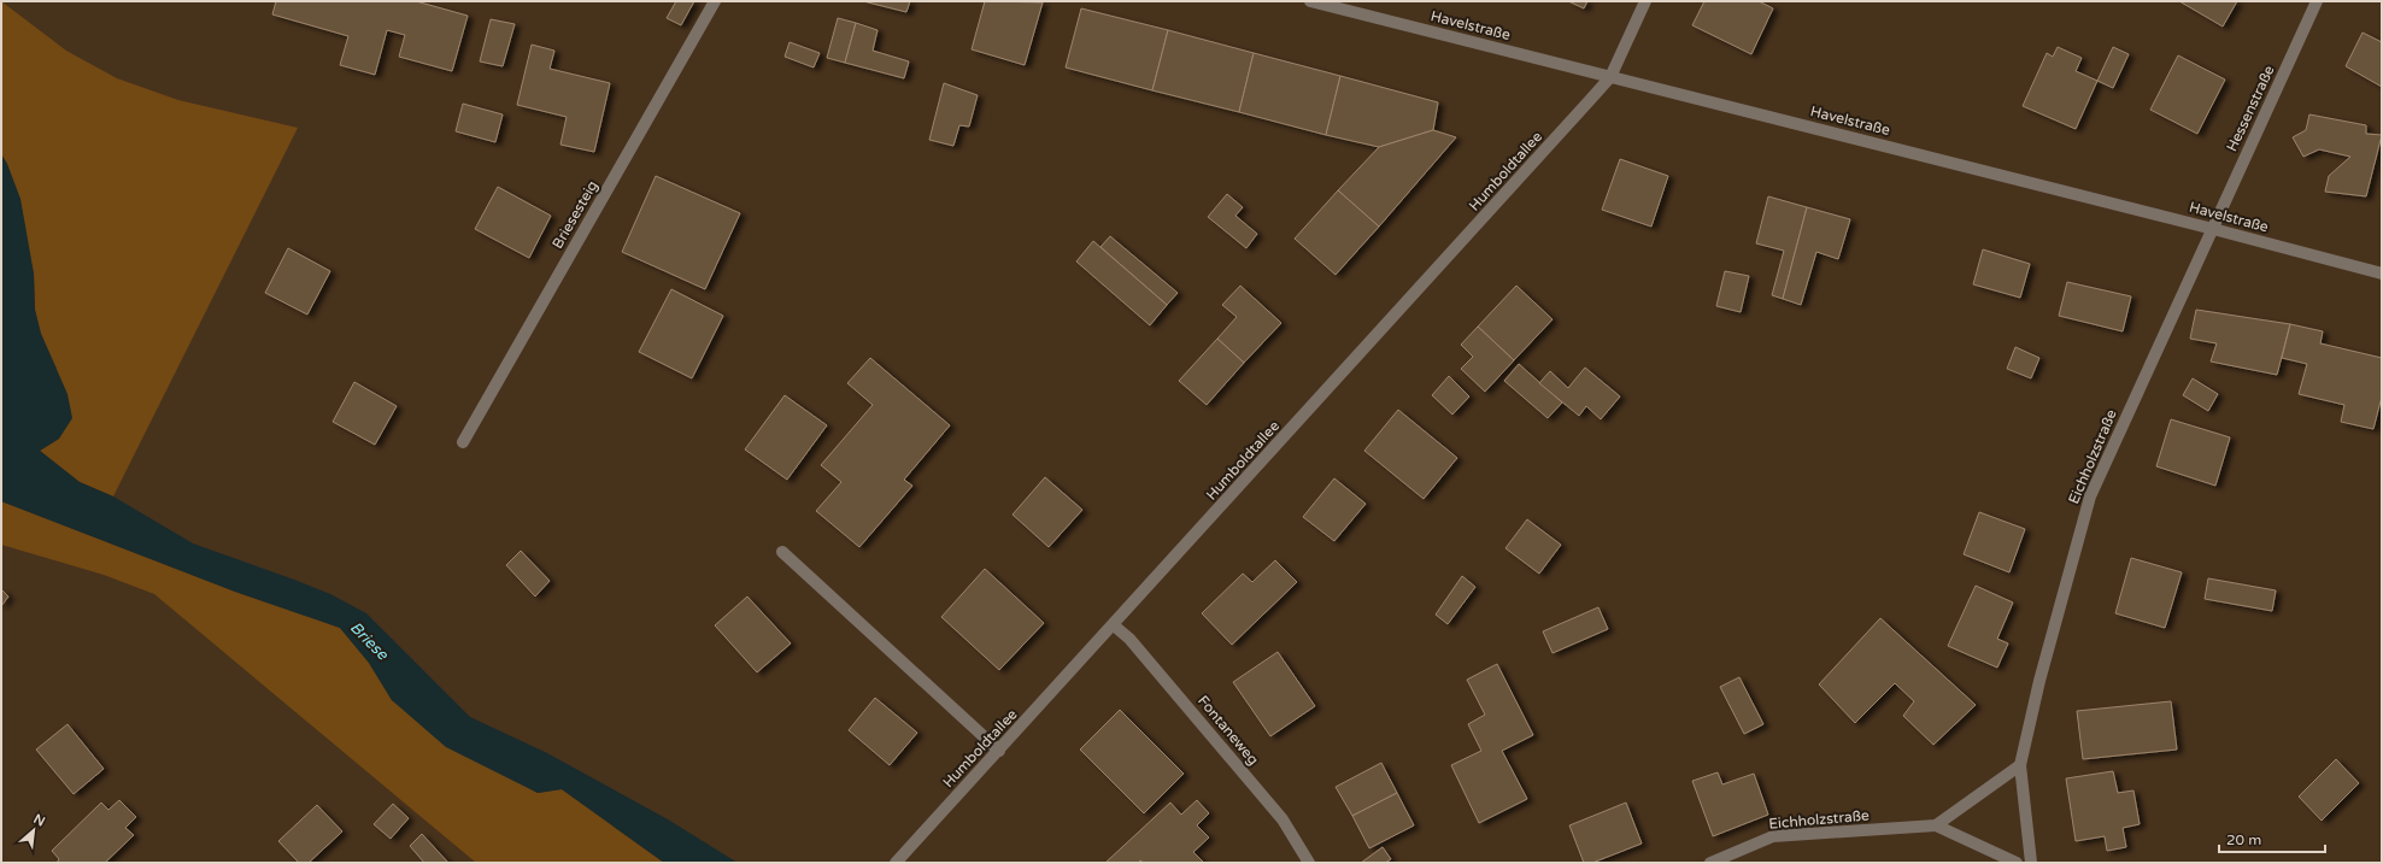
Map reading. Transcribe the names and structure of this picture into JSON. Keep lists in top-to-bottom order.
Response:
{
  "streets": {
    "street": [
      "Havelstraße",
      "Hessenstraße",
      "Humboldtallee",
      "Briesesteig",
      "Eichholzstraße",
      "Fontaneweg"
    ]
  },
  "crossings": [
    ["Havelstraße", "Hessenstraße"],
    ["Havelstraße", "Humboldtallee"],
    ["Havelstraße", "Eichholzstraße"],
    ["Hessenstraße", "Eichholzstraße"],
    ["Humboldtallee", "Fontaneweg"]
  ],
  "water": ["Briese"],
  "scale_bar": "20 m",
  "north": "top right"
}
